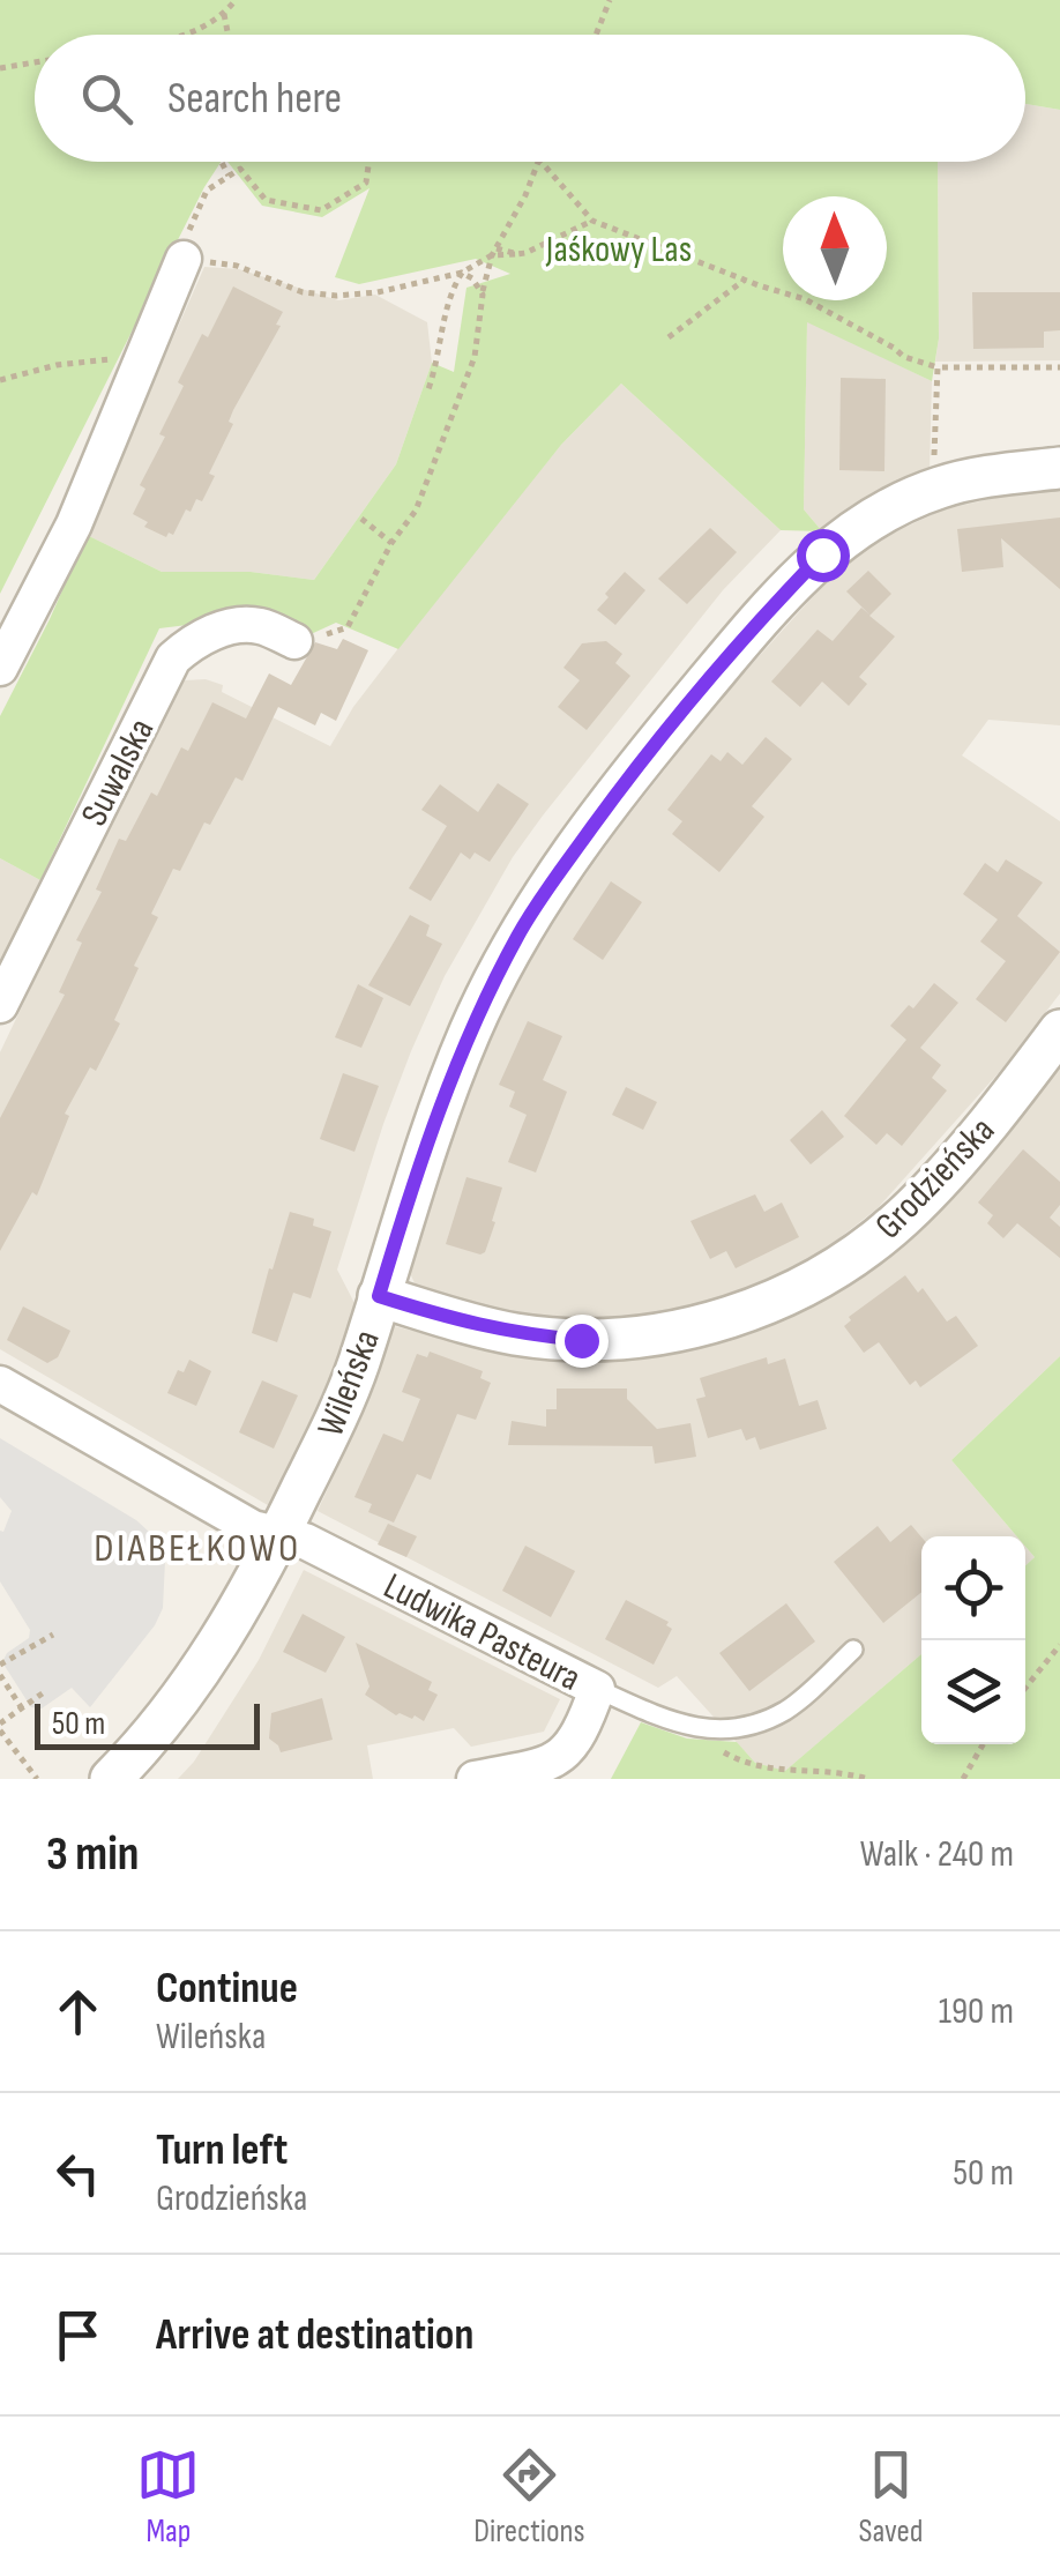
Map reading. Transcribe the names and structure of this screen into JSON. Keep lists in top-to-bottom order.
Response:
{
  "streets": {
    "street": [
      "Suwalska",
      "Grodzieńska",
      "Wileńska",
      "Ludwika Pasteura"
    ]
  },
  "crossings": [
    ["Grodzieńska", "Wileńska"],
    ["Wileńska", "Ludwika Pasteura"]
  ],
  "districts": ["DIABEŁKOWO"],
  "parks": ["Jaśkowy Las"],
  "scale_bar": "50 m",
  "north": "top",
  "page": {
    "search": "Search here",
    "scale": "50 m",
    "heading": ["3 min", "Walk · 240 m"],
    "list": [
      ["Continue", "Wileńska", "190 m"],
      ["Turn left", "Grodzieńska", "50 m"],
      "Arrive at destination"
    ],
    "nav": ["Map", "Directions", "Saved"]
  }
}
